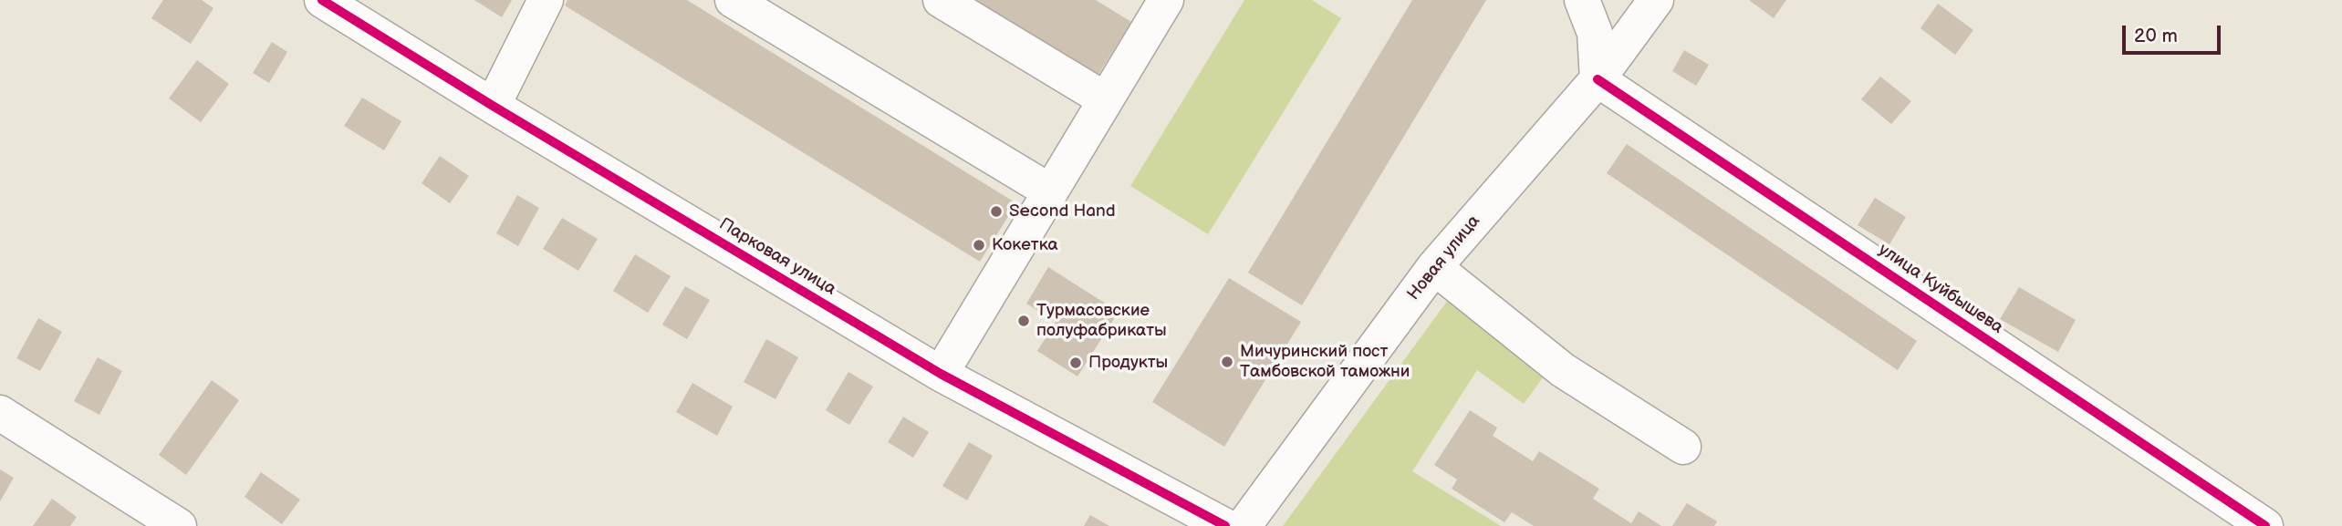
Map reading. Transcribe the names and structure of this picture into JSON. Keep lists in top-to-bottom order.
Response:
{
  "streets": {
    "street": ["Парковая улица", "Новая улица", "улица Куйбышева"]
  },
  "crossings": [
    ["Новая улица", "улица Куйбышева"]
  ],
  "places": [
    "Second Hand",
    "Кокетка",
    "Турмасовские полуфабрикаты",
    "Мичуринский пост Тамбовской таможни",
    "Продукты"
  ],
  "scale_bar": "20 m"
}
